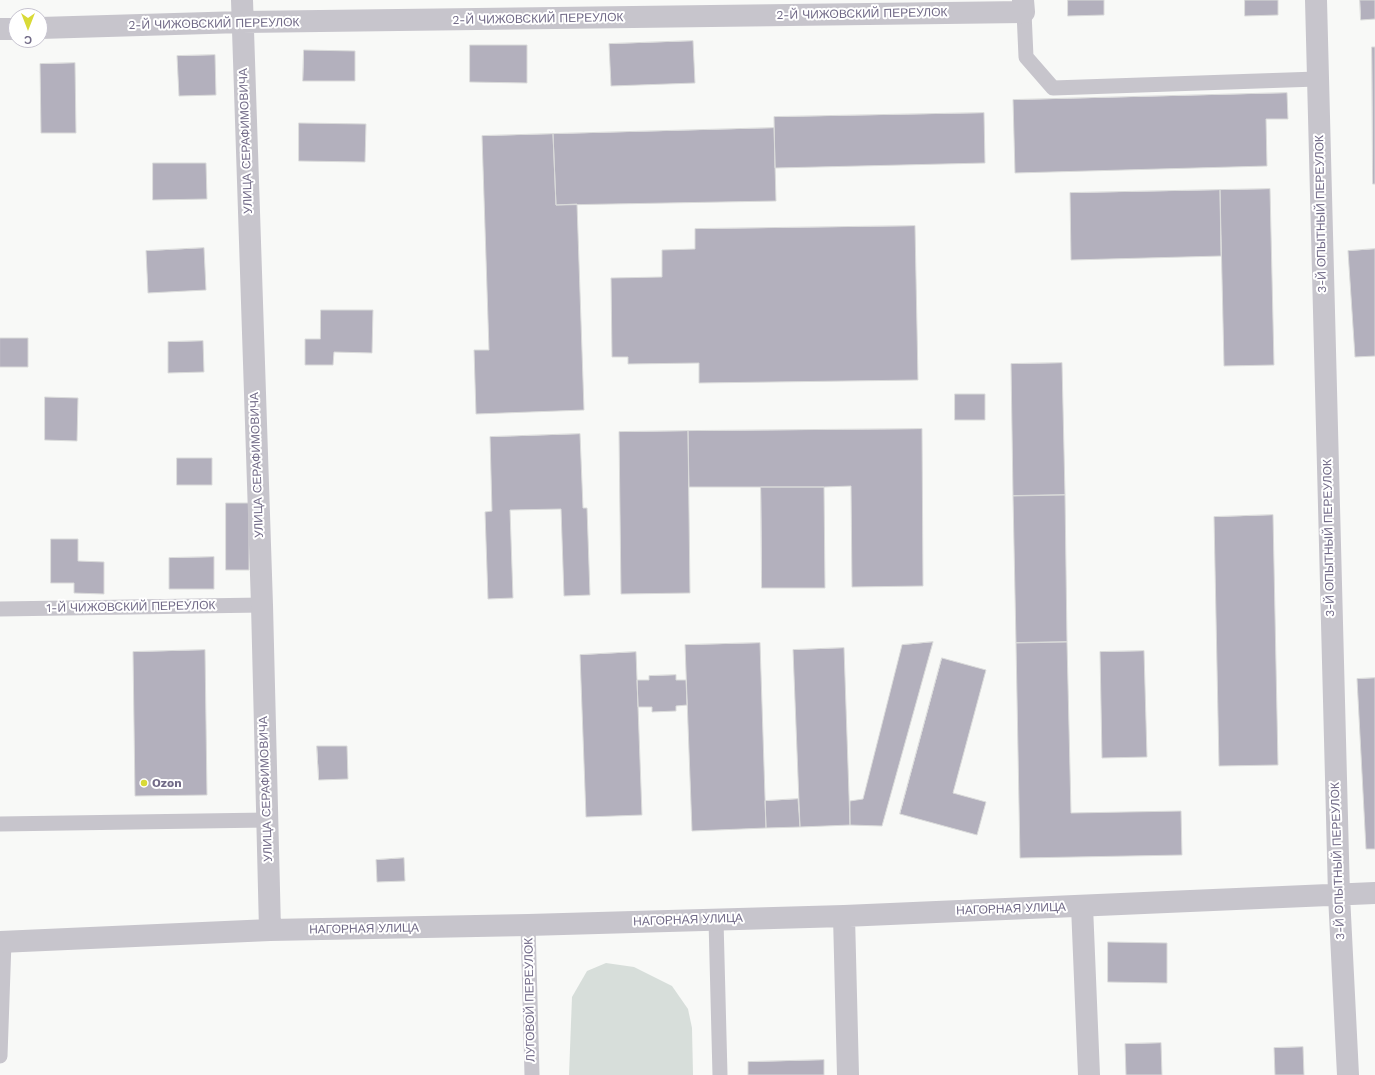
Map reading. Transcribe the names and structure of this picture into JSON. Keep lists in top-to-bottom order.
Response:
{
  "streets": {
    "street": [
      "2-Й ЧИЖОВСКИЙ ПЕРЕУЛОК",
      "УЛИЦА СЕРАФИМОВИЧА",
      "3-Й ОПЫТНЫЙ ПЕРЕУЛОК",
      "НАГОРНАЯ УЛИЦА"
    ],
    "lane": ["1-Й ЧИЖОВСКИЙ ПЕРЕУЛОК", "ЛУГОВОЙ ПЕРЕУЛОК"]
  },
  "crossings": [
    ["2-Й ЧИЖОВСКИЙ ПЕРЕУЛОК", "УЛИЦА СЕРАФИМОВИЧА"],
    ["УЛИЦА СЕРАФИМОВИЧА", "1-Й ЧИЖОВСКИЙ ПЕРЕУЛОК"],
    ["УЛИЦА СЕРАФИМОВИЧА", "НАГОРНАЯ УЛИЦА"],
    ["3-Й ОПЫТНЫЙ ПЕРЕУЛОК", "НАГОРНАЯ УЛИЦА"],
    ["НАГОРНАЯ УЛИЦА", "ЛУГОВОЙ ПЕРЕУЛОК"]
  ],
  "places": ["Ozon"],
  "north": "bottom"
}
